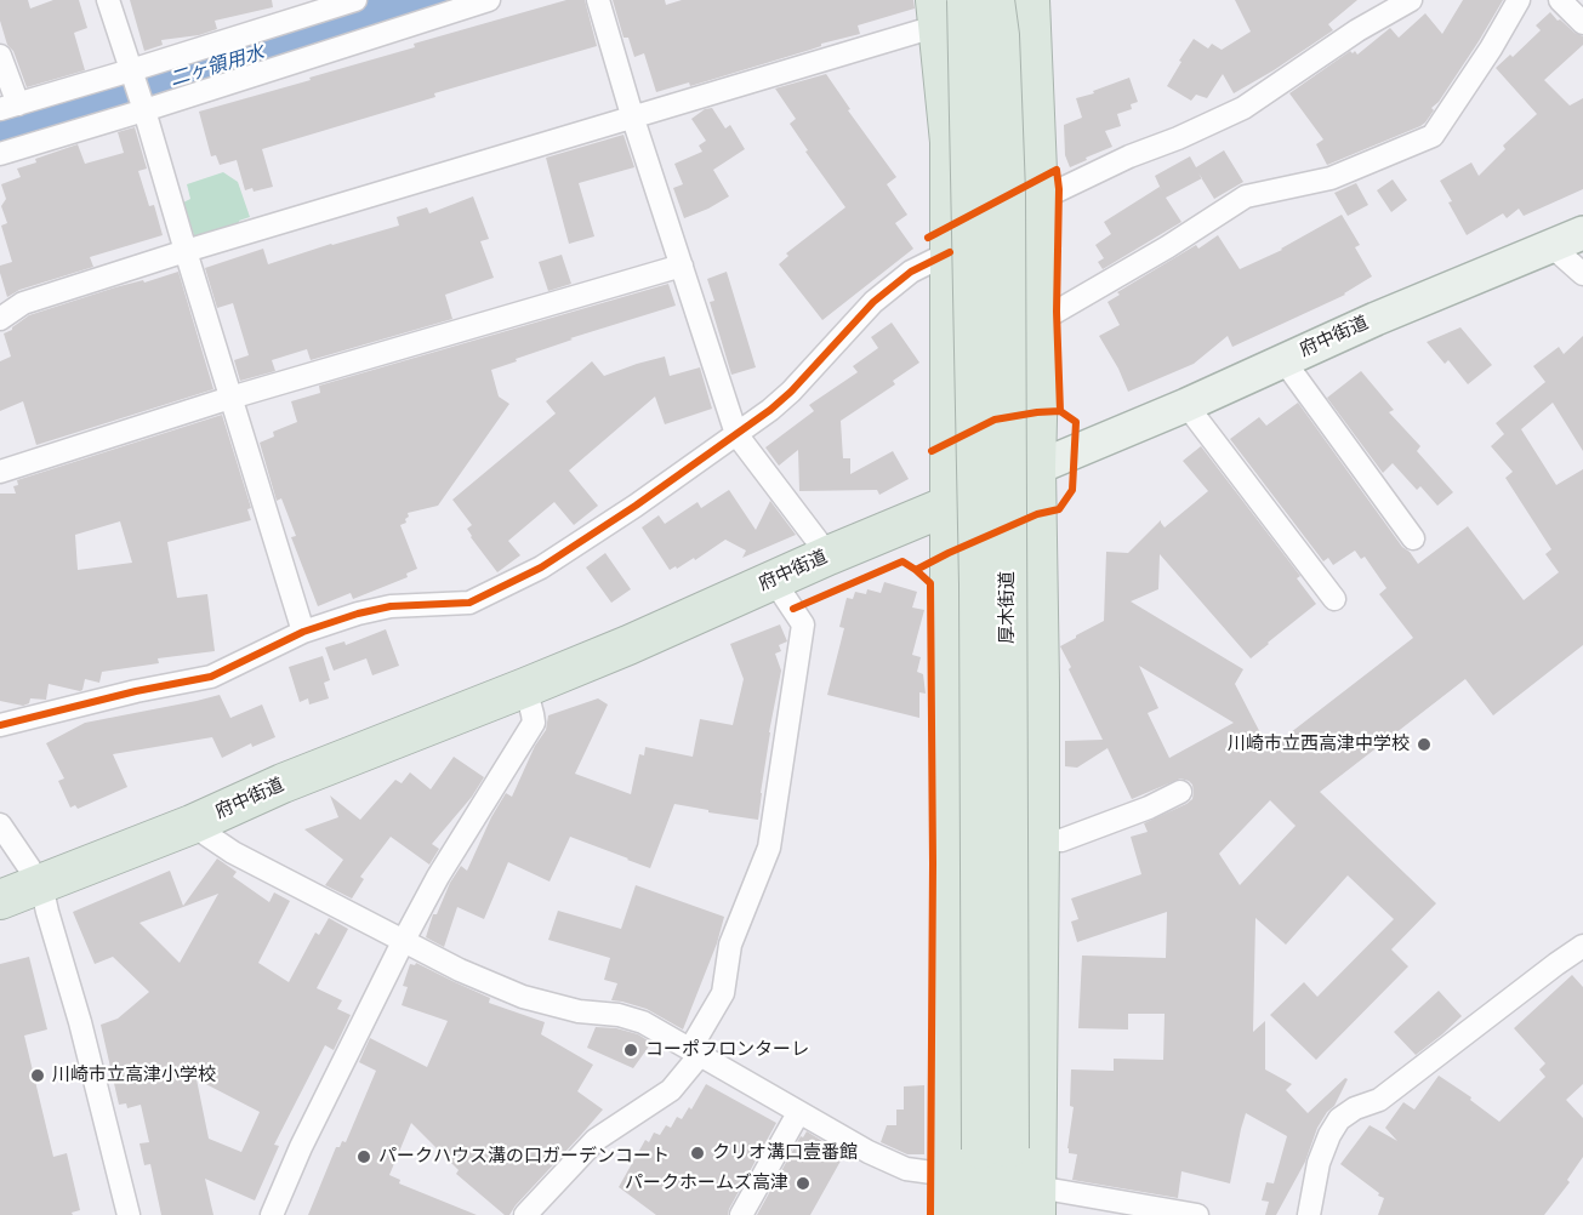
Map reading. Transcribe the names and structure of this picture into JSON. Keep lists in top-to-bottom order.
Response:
{
  "streets": {
    "highway": ["府中街道", "厚木街道"]
  },
  "water": ["二ヶ領用水"],
  "places": [
    "川崎市立西高津中学校",
    "コーポフロンターレ",
    "川崎市立高津小学校",
    "クリオ溝口壹番館",
    "パークハウス溝の口ガーデンコート",
    "パークホームズ高津"
  ]
}
